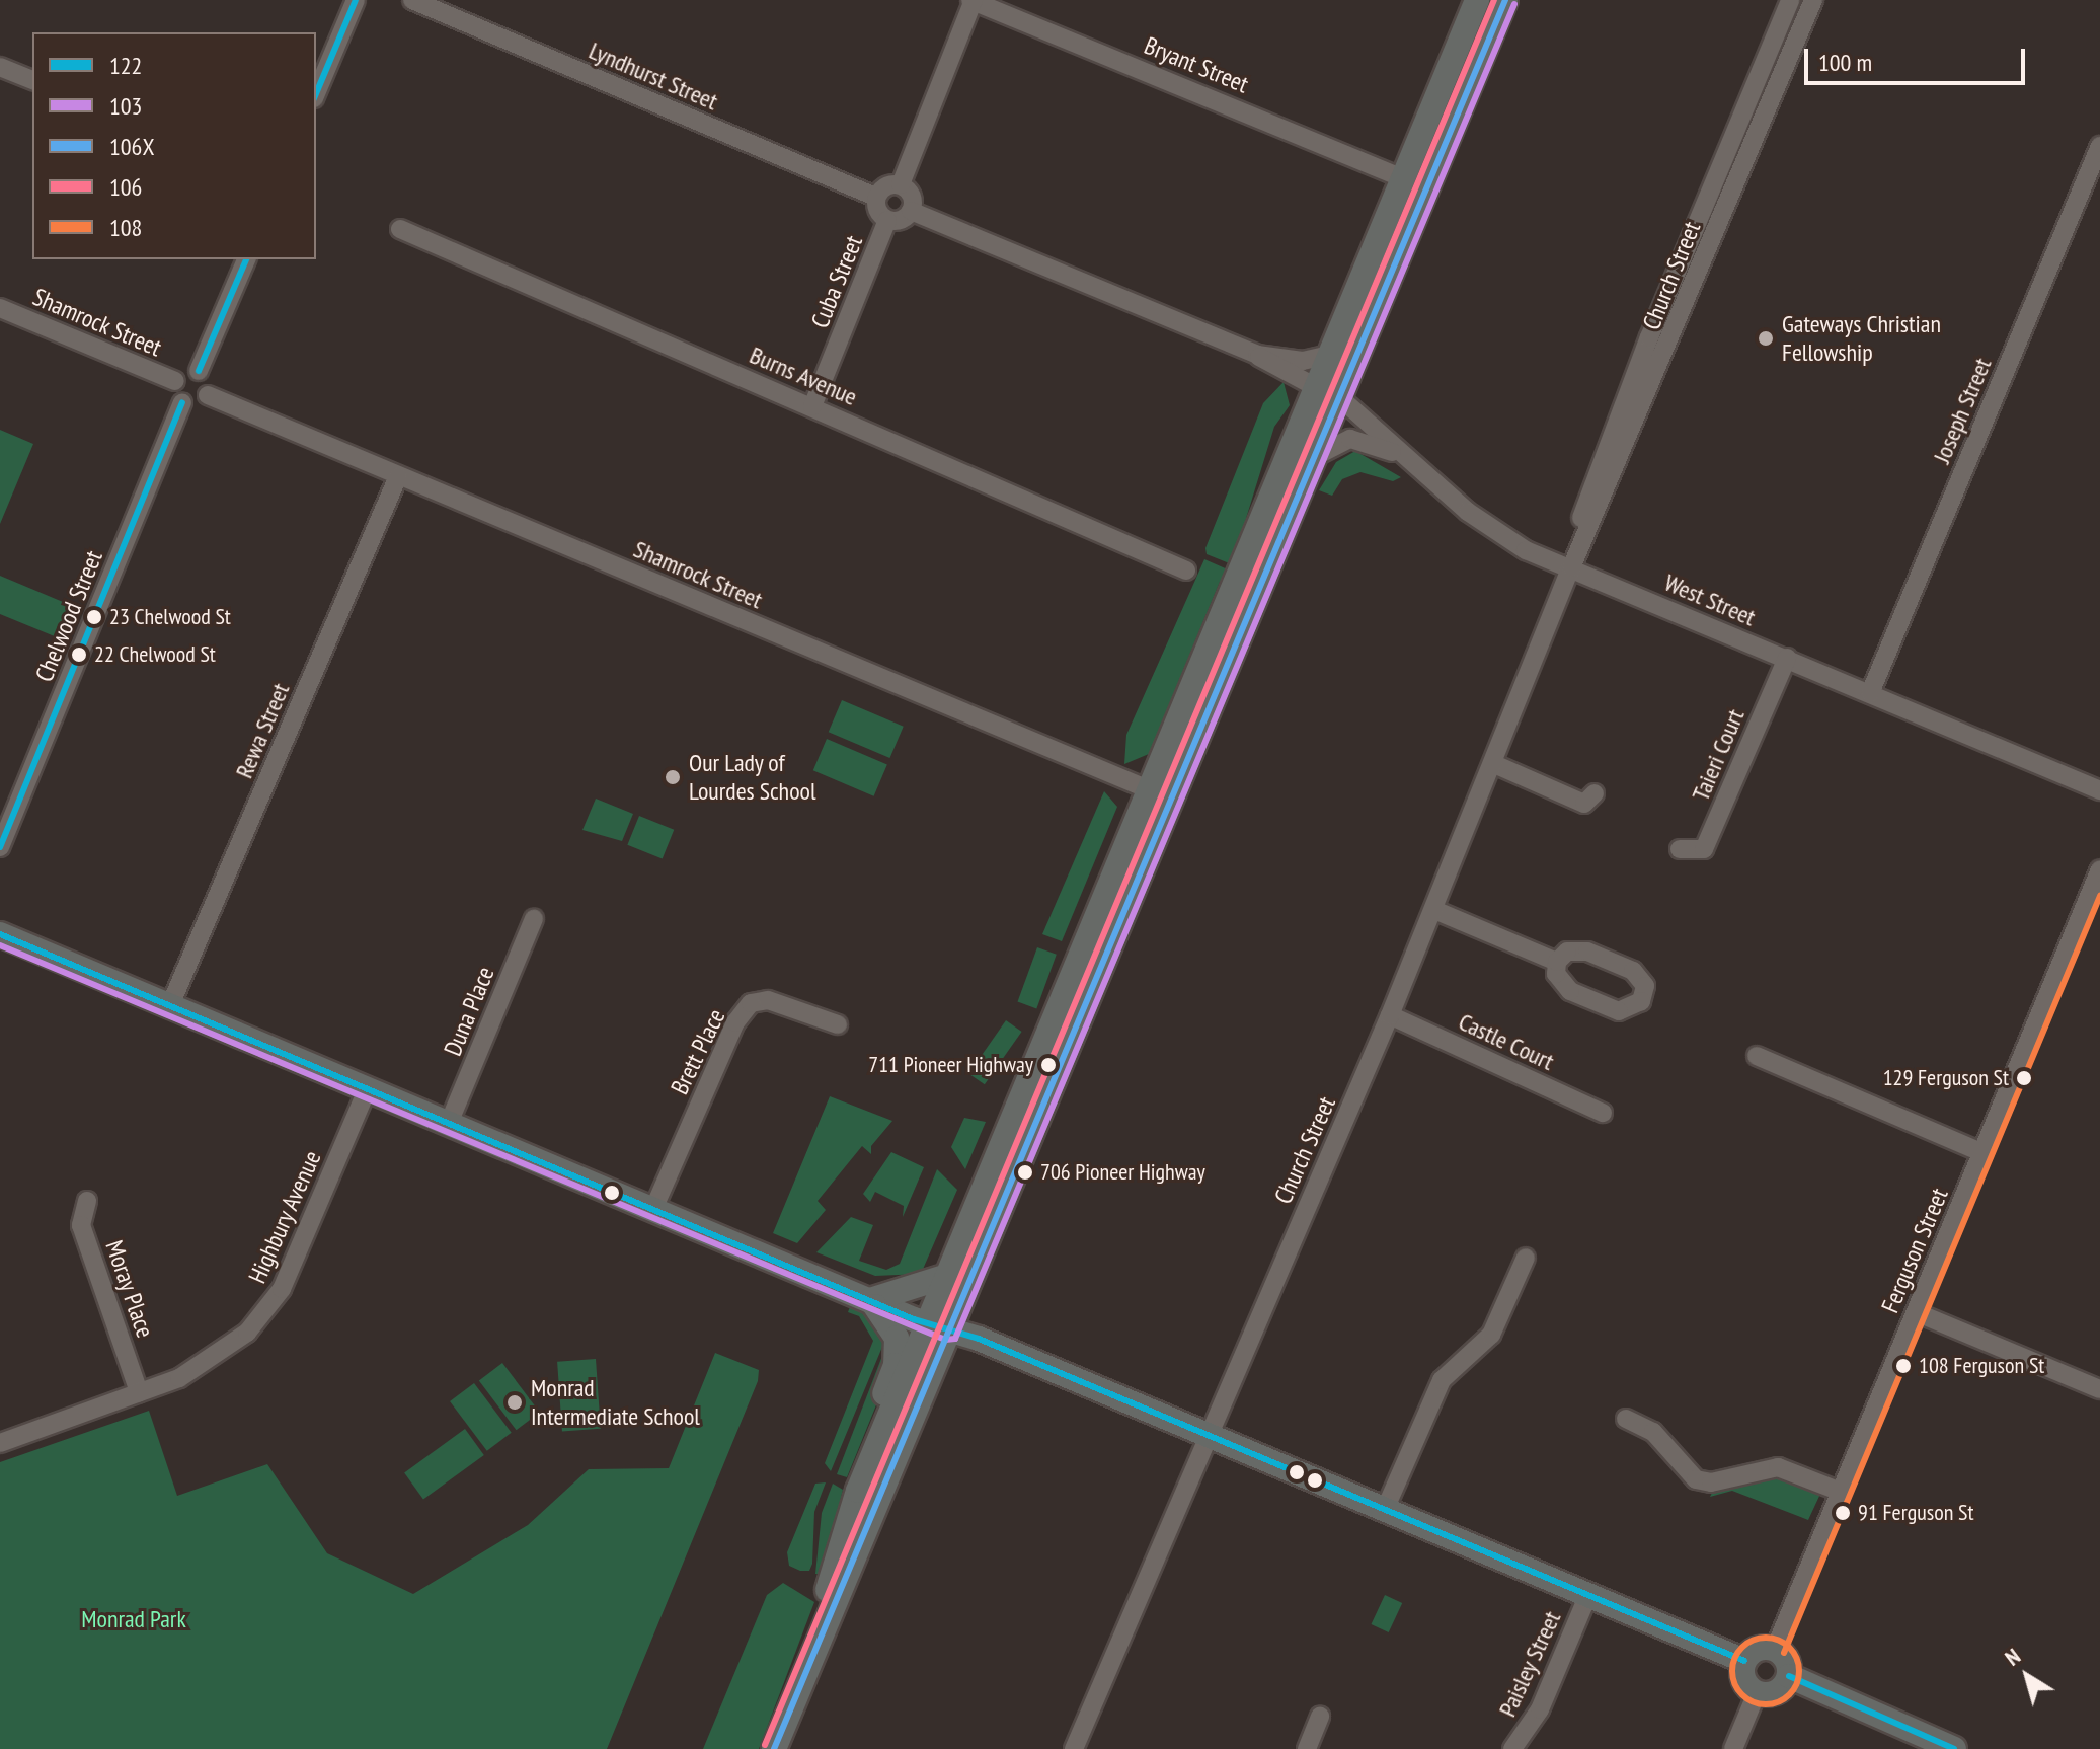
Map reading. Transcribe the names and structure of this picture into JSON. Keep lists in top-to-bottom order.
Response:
{
  "streets": {
    "street": [
      "Bryant Street",
      "Lyndhurst Street",
      "Church Street",
      "Cuba Street",
      "Shamrock Street",
      "Burns Avenue",
      "Joseph Street",
      "West Street",
      "Chelwood Street",
      "Rewa Street",
      "Taieri Court",
      "Duna Place",
      "Castle Court",
      "Brett Place",
      "Highbury Avenue",
      "Ferguson Street",
      "Moray Place",
      "Paisley Street"
    ]
  },
  "crossings": [
    ["Lyndhurst Street", "Cuba Street"],
    ["Church Street", "West Street"],
    ["Church Street", "Castle Court"],
    ["Cuba Street", "Burns Avenue"],
    ["Shamrock Street", "Chelwood Street"],
    ["Shamrock Street", "Rewa Street"],
    ["Joseph Street", "West Street"],
    ["West Street", "Taieri Court"],
    ["Highbury Avenue", "Moray Place"]
  ],
  "parks": ["Monrad Park"],
  "places": [
    "Gateways Christian Fellowship",
    "23 Chelwood St",
    "22 Chelwood St",
    "Our Lady of Lourdes School",
    "711 Pioneer Highway",
    "129 Ferguson St",
    "706 Pioneer Highway",
    "108 Ferguson St",
    "Monrad Intermediate School",
    "91 Ferguson St"
  ],
  "lines": [
    "transit line 122",
    "transit line 106X",
    "transit line 106",
    "transit line 103",
    "transit line 108"
  ],
  "legend": [
    "122",
    "103",
    "106X",
    "106",
    "108"
  ],
  "scale_bar": "100 m",
  "north": "top left"
}
